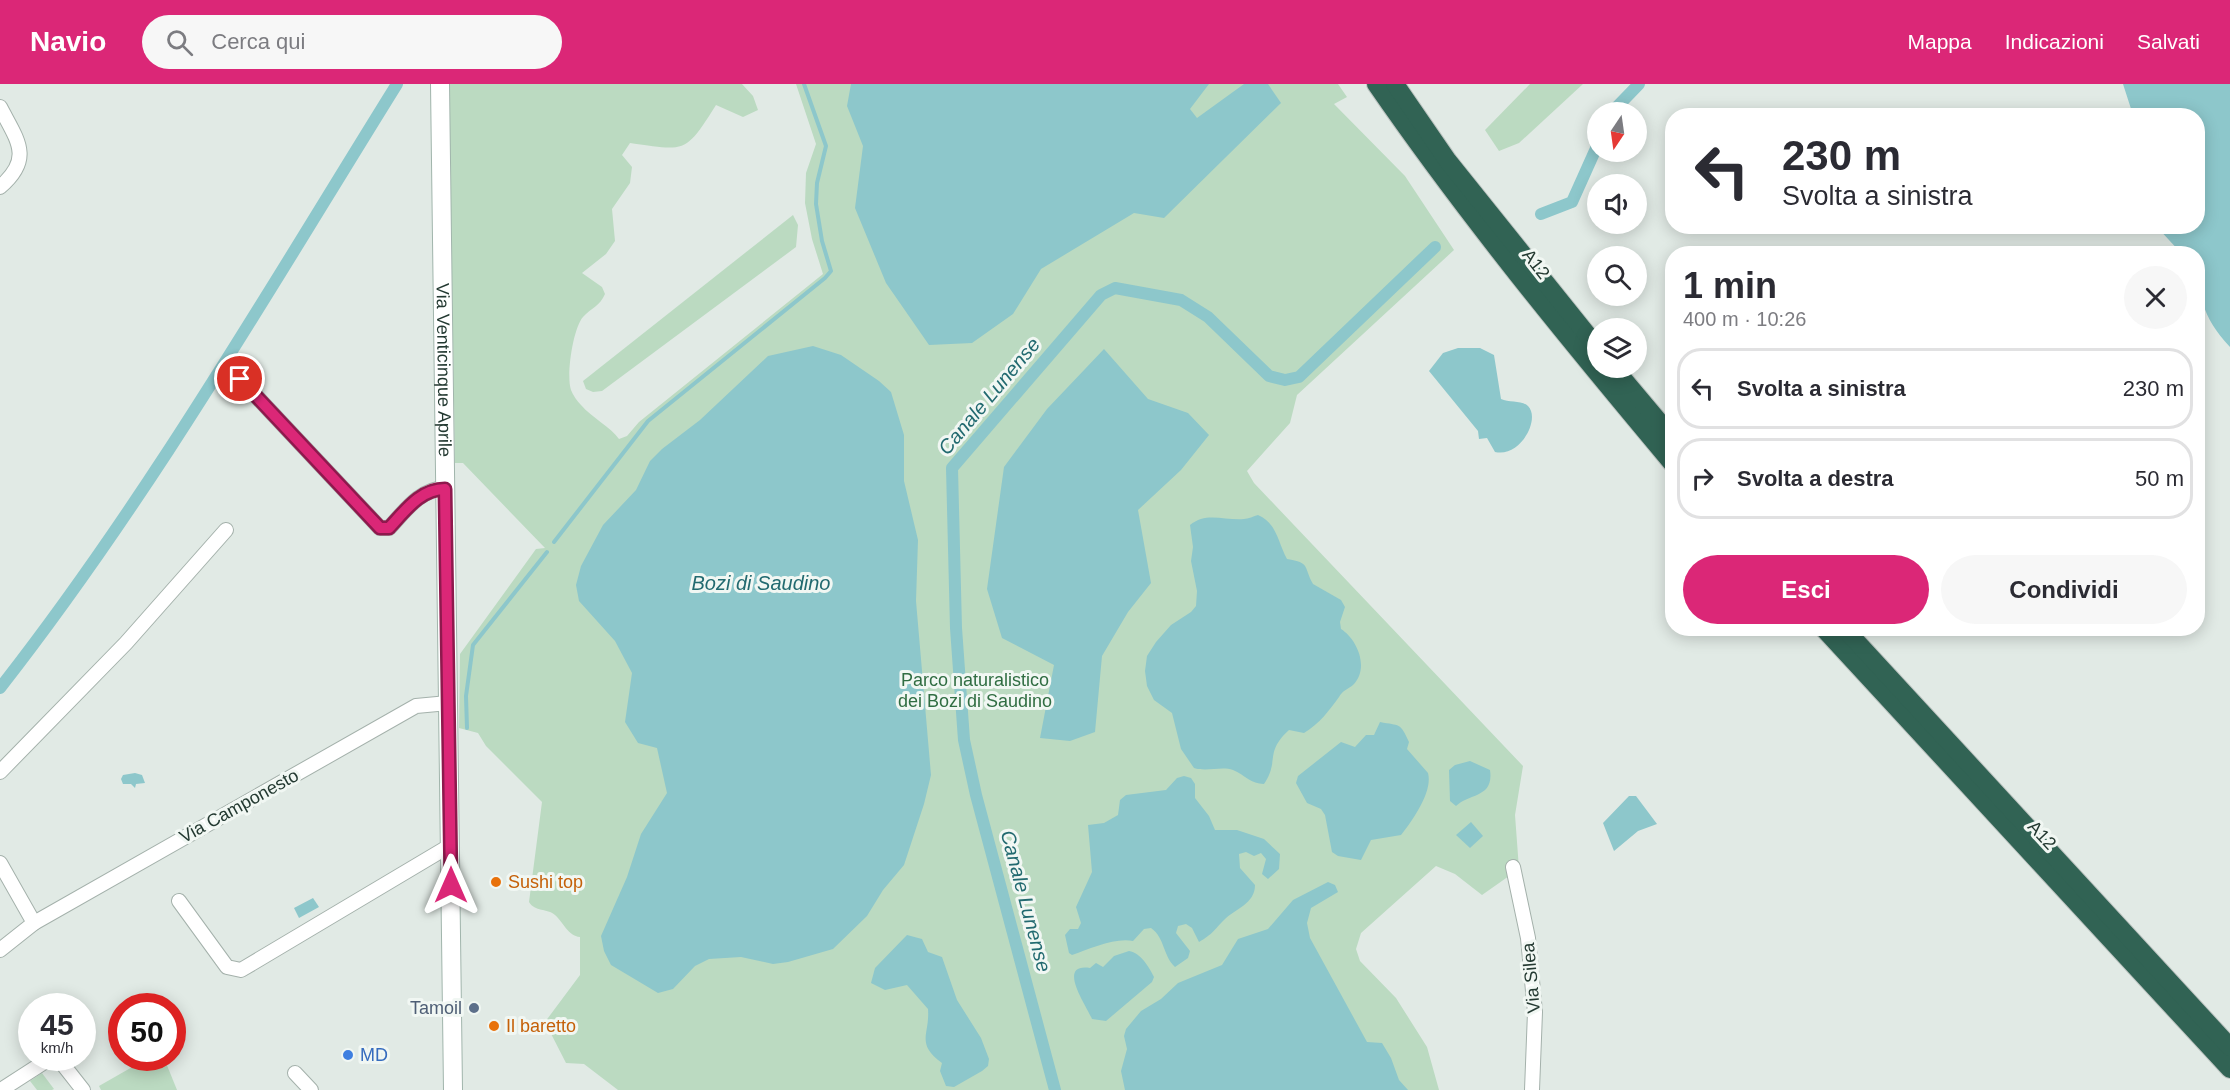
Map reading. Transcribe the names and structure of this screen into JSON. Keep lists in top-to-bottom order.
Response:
{
  "streets": {
    "highway": ["A12"],
    "main road": ["Via Venticinque Aprile"],
    "street": ["Via Camponesto", "Via Silea"]
  },
  "crossings": [
    ["Via Venticinque Aprile", "Via Camponesto"]
  ],
  "water": ["Canale Lunense", "Bozi di Saudino"],
  "parks": ["Parco naturalistico dei Bozi di Saudino"],
  "places": [
    "Sushi top",
    "Tamoil",
    "Il baretto",
    "MD"
  ],
  "north": "bottom",
  "page": {
    "header": "Navio",
    "search": "Cerca qui",
    "nav": ["Mappa", "Indicazioni", "Salvati"],
    "turn": ["230 m", "Svolta a sinistra"],
    "heading": ["1 min", "400 m · 10:26"],
    "list": [
      {
        "name": "Svolta a sinistra",
        "value": "230 m"
      },
      {
        "name": "Svolta a destra",
        "value": "50 m"
      }
    ],
    "buttons": ["Esci", "Condividi"],
    "speed": "45 km/h",
    "limit": "50"
  }
}
